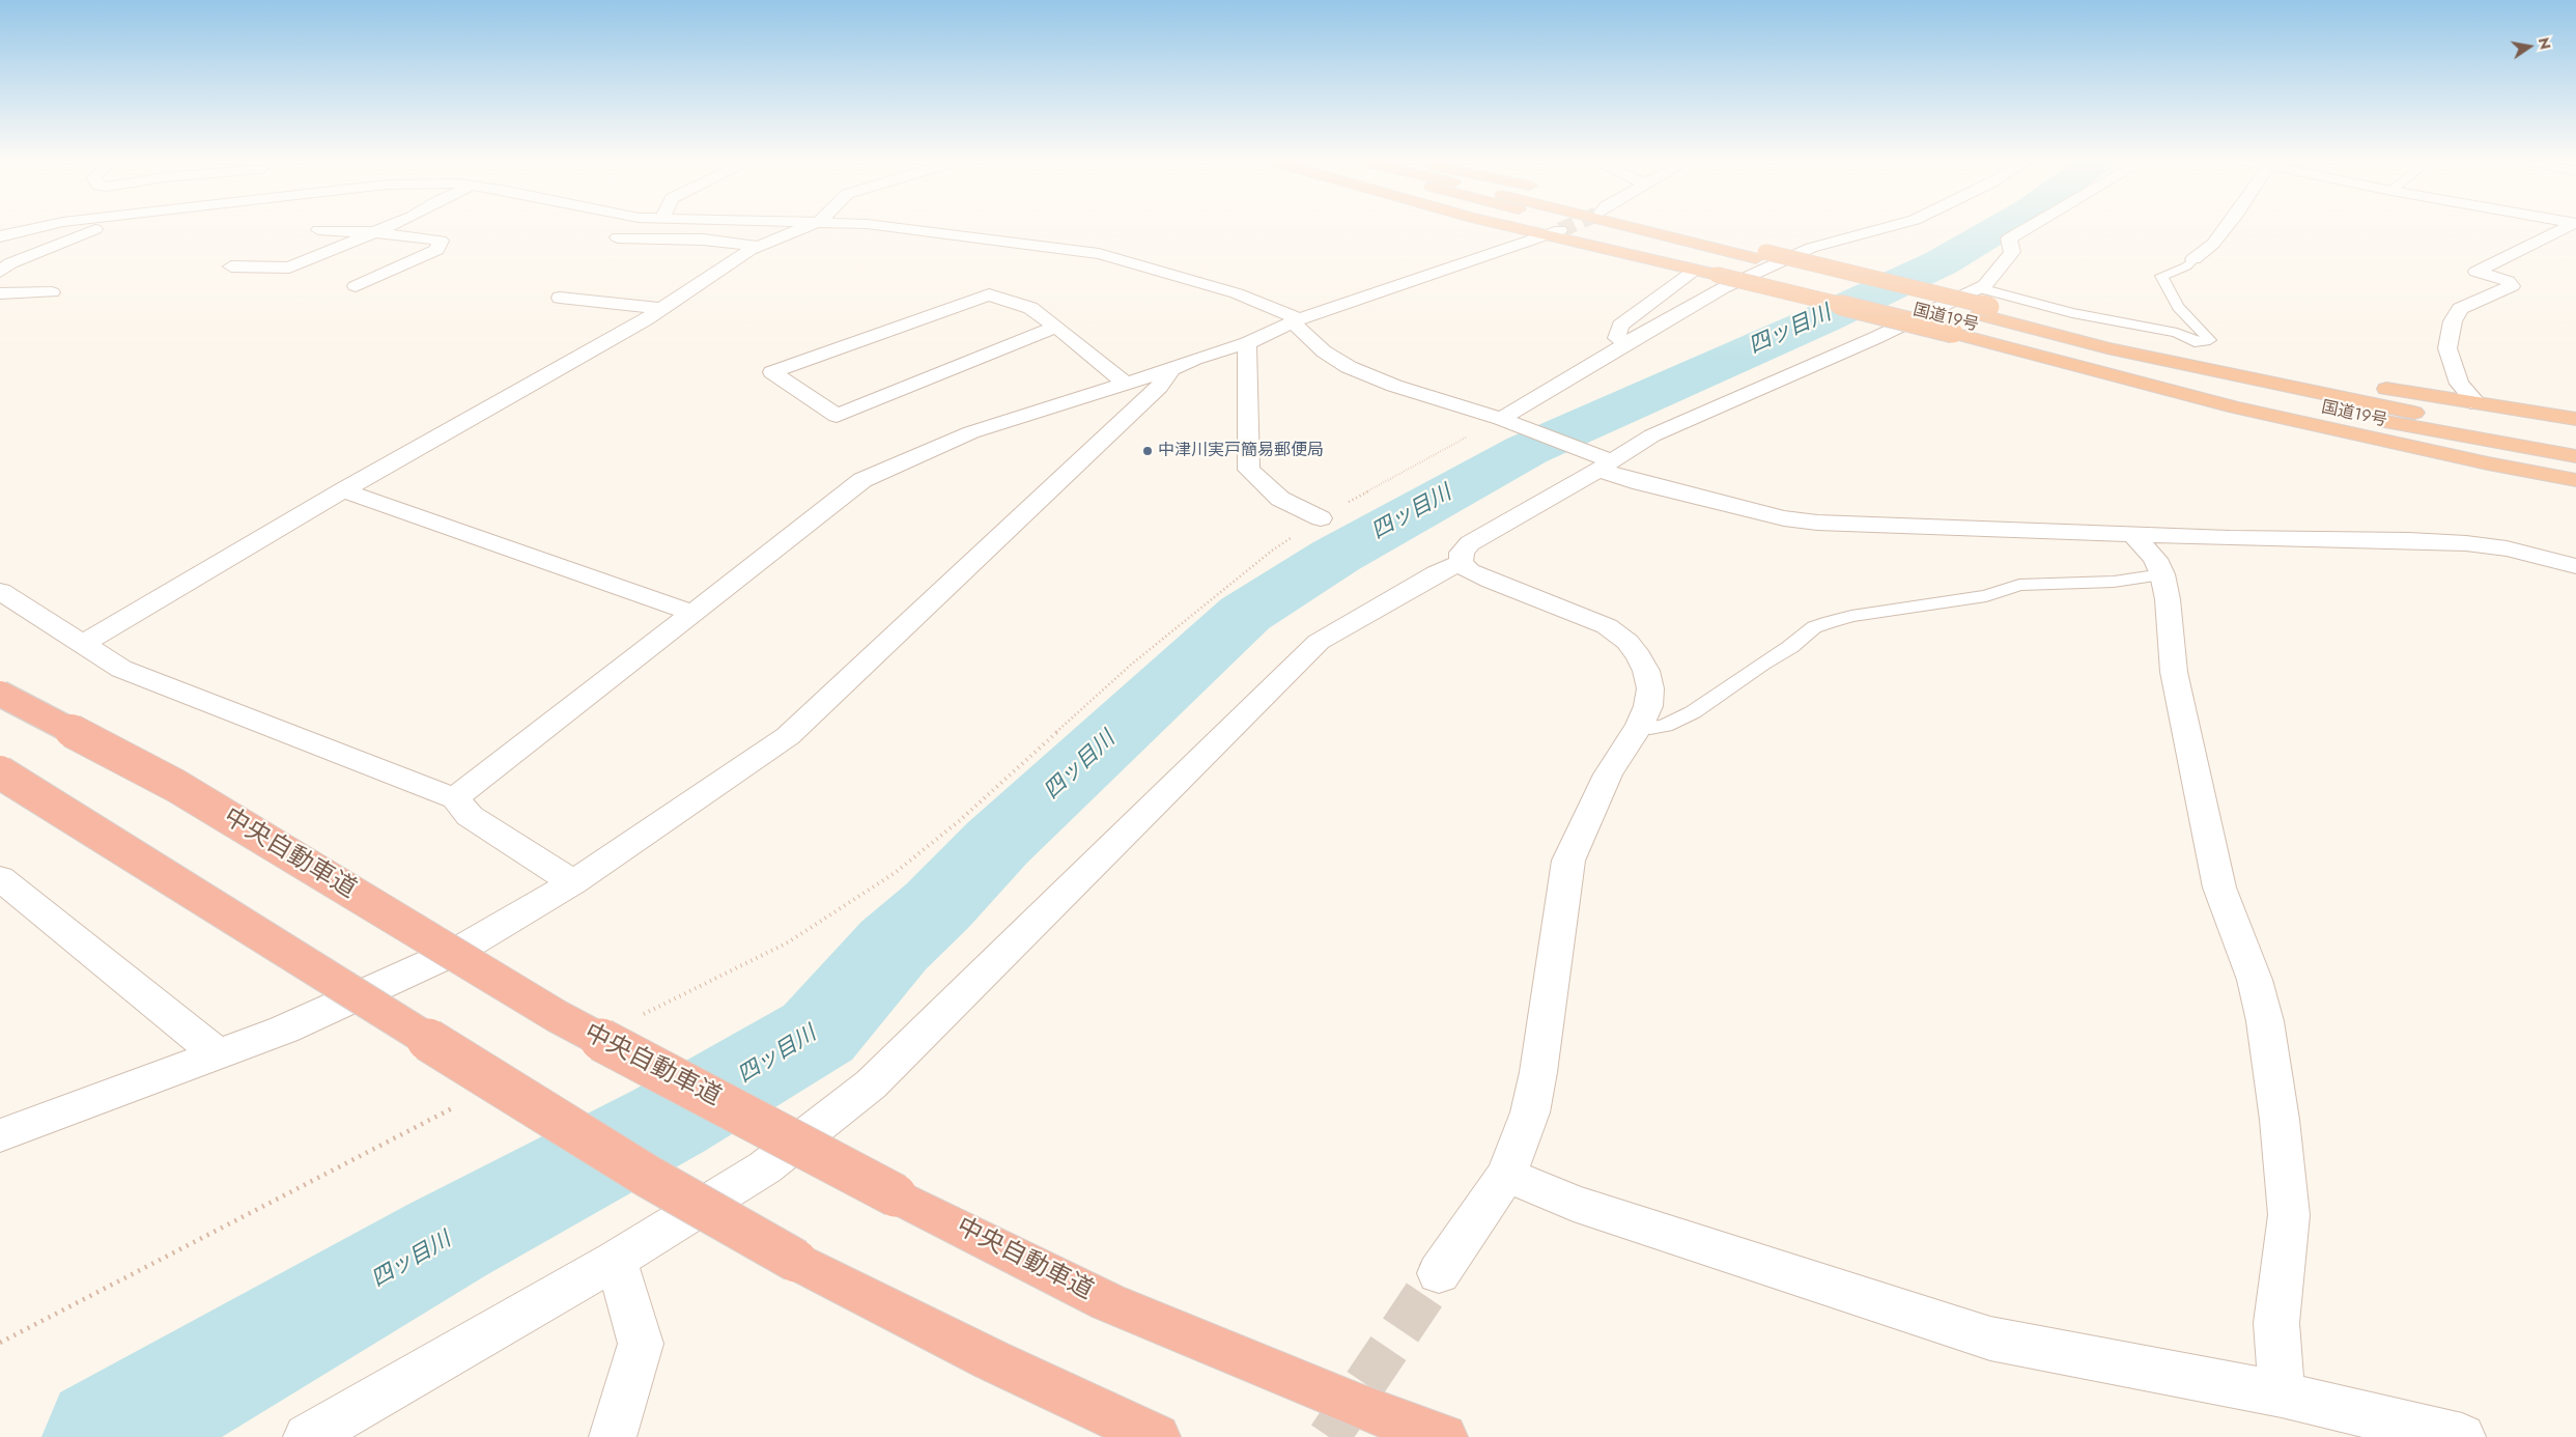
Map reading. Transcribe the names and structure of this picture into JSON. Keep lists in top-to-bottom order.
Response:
{
  "streets": {
    "highway": ["国道19号", "中央自動車道"]
  },
  "water": ["四ッ目川"],
  "places": ["中津川実戸簡易郵便局"],
  "north": "right"
}
